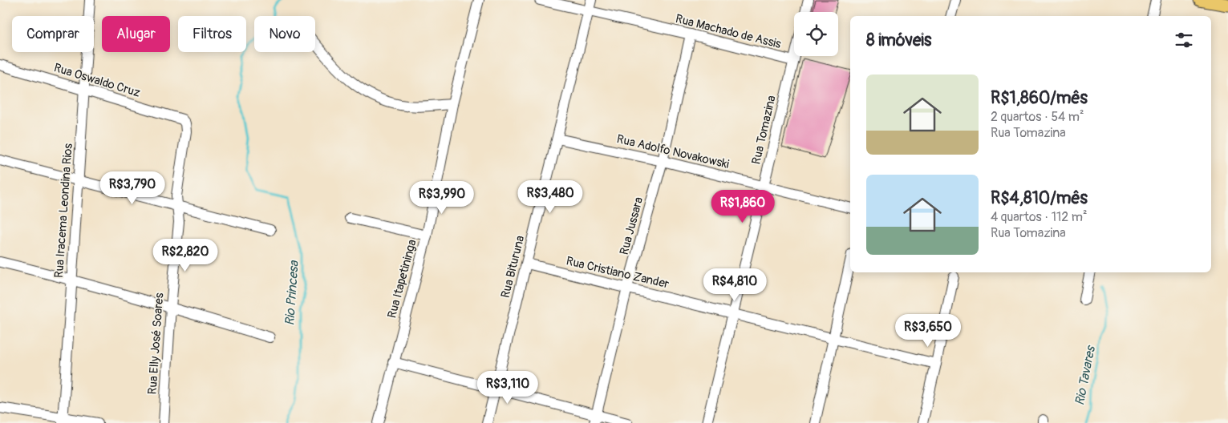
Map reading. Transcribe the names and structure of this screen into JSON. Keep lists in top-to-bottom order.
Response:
{
  "streets": {
    "street": [
      "Rua Machado de Assis",
      "Rua Oswaldo Cruz",
      "Rua Tomazina",
      "Rua Adolfo Novakowski",
      "Rua Iracema Leondina Rios",
      "Rua Jussara",
      "Rua Bituruna",
      "Rua Cristiano Zander",
      "Rua Itapetininga",
      "Rua Elly José Soares"
    ]
  },
  "crossings": [
    ["Rua Machado de Assis", "Rua Tomazina"],
    ["Rua Machado de Assis", "Rua Jussara"],
    ["Rua Machado de Assis", "Rua Bituruna"],
    ["Rua Oswaldo Cruz", "Rua Iracema Leondina Rios"],
    ["Rua Oswaldo Cruz", "Rua Elly José Soares"],
    ["Rua Tomazina", "Rua Adolfo Novakowski"],
    ["Rua Tomazina", "Rua Cristiano Zander"],
    ["Rua Adolfo Novakowski", "Rua Jussara"],
    ["Rua Adolfo Novakowski", "Rua Bituruna"],
    ["Rua Jussara", "Rua Cristiano Zander"],
    ["Rua Bituruna", "Rua Cristiano Zander"]
  ],
  "water": ["Rio Princesa", "Rio Tavares"],
  "page": {
    "chip": [
      "Comprar",
      "Alugar",
      "Filtros",
      "Novo"
    ],
    "heading": "8 imóveis",
    "list": [
      {
        "name": "R$1,860/mês",
        "note": "2 quartos · 54 m² · Rua Tomazina"
      },
      {
        "name": "R$4,810/mês",
        "note": "4 quartos · 112 m² · Rua Tomazina"
      }
    ],
    "price": [
      "R$3,790",
      "R$3,480",
      "R$3,990",
      "R$1,860",
      "R$2,820",
      "R$4,810",
      "R$3,650",
      "R$3,110"
    ]
  }
}
